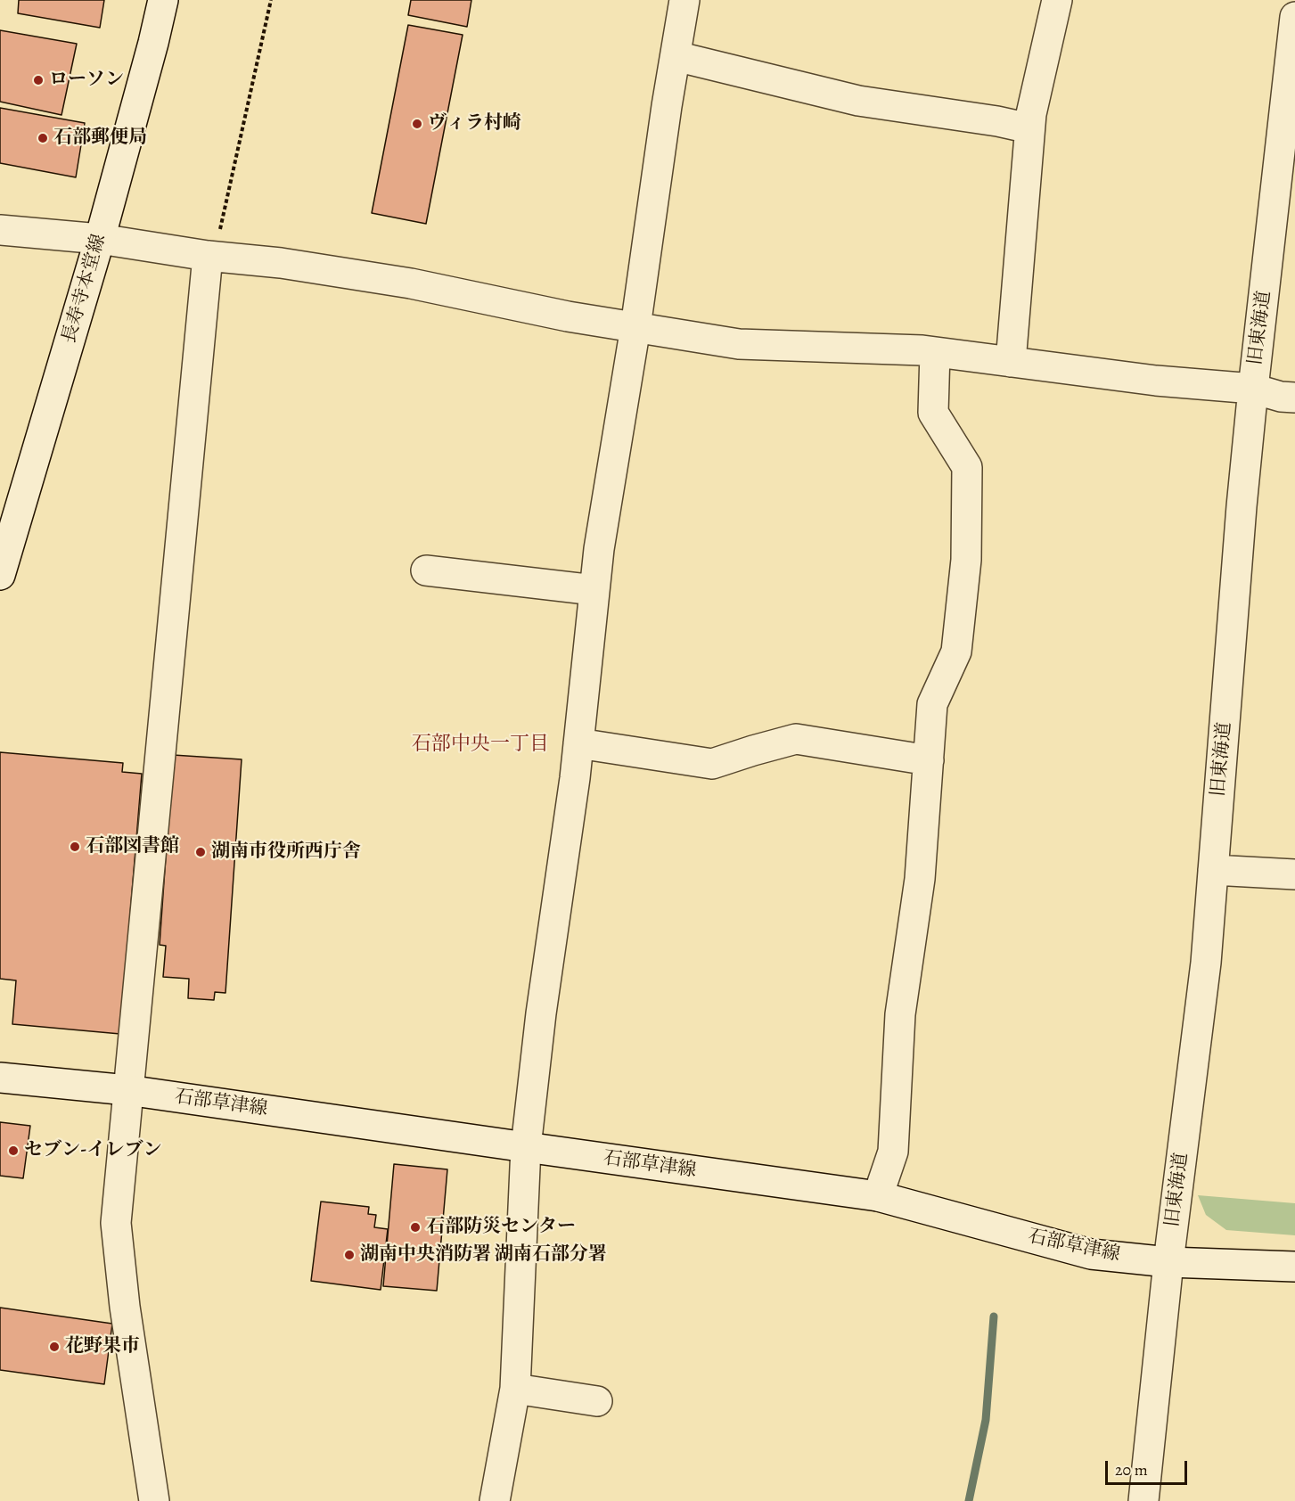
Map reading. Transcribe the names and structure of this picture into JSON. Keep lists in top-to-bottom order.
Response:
{
  "streets": {
    "street": ["長寿寺本堂線", "旧東海道", "石部草津線"]
  },
  "crossings": [
    ["旧東海道", "石部草津線"]
  ],
  "districts": ["石部中央一丁目"],
  "places": [
    "ローソン",
    "ヴィラ村崎",
    "石部郵便局",
    "石部図書館",
    "湖南市役所西庁舎",
    "セブン-イレブン",
    "石部防災センター",
    "湖南中央消防署 湖南石部分署",
    "花野果市"
  ],
  "scale_bar": "20 m"
}
